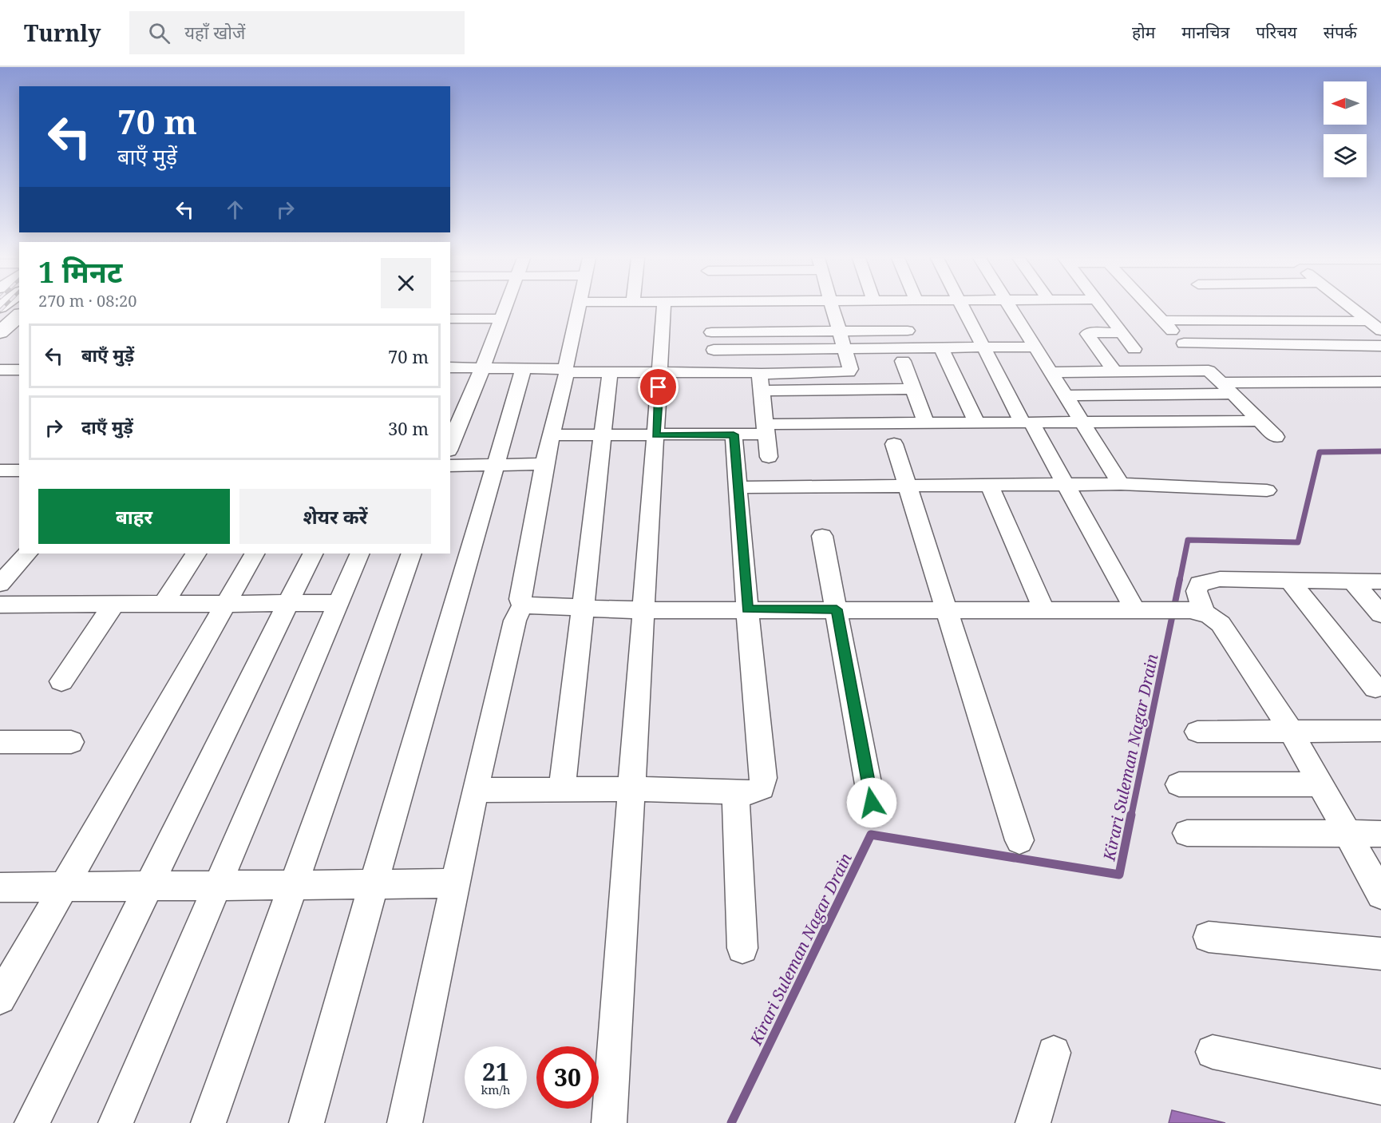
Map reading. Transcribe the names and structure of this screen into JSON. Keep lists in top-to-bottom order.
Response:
{
  "water": ["Kirari Suleman Nagar Drain"],
  "north": "left",
  "page": {
    "header": "Turnly",
    "search": "यहाँ खोजें",
    "nav": [
      "होम",
      "मानचित्र",
      "परिचय",
      "संपर्क"
    ],
    "turn": ["70 m", "बाएँ मुड़ें"],
    "heading": ["1 मिनट", "270 m · 08:20"],
    "list": [
      {
        "name": "बाएँ मुड़ें",
        "value": "70 m"
      },
      {
        "name": "दाएँ मुड़ें",
        "value": "30 m"
      }
    ],
    "buttons": ["बाहर", "शेयर करें"],
    "speed": "21 km/h",
    "limit": "30"
  }
}
